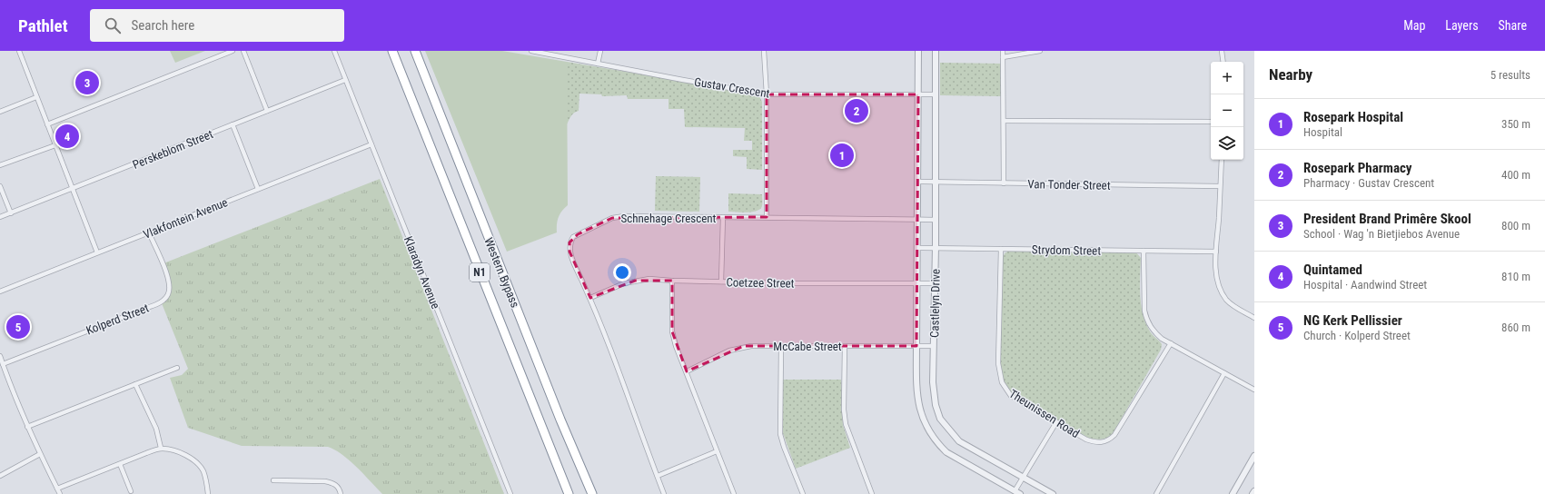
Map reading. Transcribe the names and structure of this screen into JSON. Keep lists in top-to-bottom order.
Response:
{
  "streets": {
    "highway": ["N1", "Western Bypass"],
    "street": [
      "Gustav Crescent",
      "Perskeblom Street",
      "Van Tonder Street",
      "Vlakfontein Avenue",
      "Schnehage Crescent",
      "Strydom Street",
      "Klaradyn Avenue",
      "Coetzee Street",
      "Castlelyn Drive",
      "Kolperd Street",
      "McCabe Street",
      "Theunissen Road"
    ]
  },
  "crossings": [
    ["Gustav Crescent", "Castlelyn Drive"],
    ["Perskeblom Street", "Klaradyn Avenue"],
    ["Van Tonder Street", "Castlelyn Drive"],
    ["Vlakfontein Avenue", "Klaradyn Avenue"],
    ["Vlakfontein Avenue", "Kolperd Street"],
    ["Schnehage Crescent", "Coetzee Street"],
    ["Schnehage Crescent", "Castlelyn Drive"],
    ["Strydom Street", "Castlelyn Drive"],
    ["Strydom Street", "Theunissen Road"],
    ["Coetzee Street", "Castlelyn Drive"],
    ["Castlelyn Drive", "McCabe Street"]
  ],
  "page": {
    "header": "Pathlet",
    "search": "Search here",
    "nav": ["Map", "Layers", "Share"],
    "heading": ["Nearby", "5 results"],
    "map_buttons": ["+", "−"],
    "pins": [
      "3",
      "2",
      "4",
      "1",
      "5"
    ],
    "list": [
      {
        "mark": "1",
        "name": "Rosepark Hospital",
        "note": "Hospital",
        "value": "350 m"
      },
      {
        "mark": "2",
        "name": "Rosepark Pharmacy",
        "note": "Pharmacy · Gustav Crescent",
        "value": "400 m"
      },
      {
        "mark": "3",
        "name": "President Brand Primêre Skool",
        "note": "School · Wag 'n Bietjiebos Avenue",
        "value": "800 m"
      },
      {
        "mark": "4",
        "name": "Quintamed",
        "note": "Hospital · Aandwind Street",
        "value": "810 m"
      },
      {
        "mark": "5",
        "name": "NG Kerk Pellissier",
        "note": "Church · Kolperd Street",
        "value": "860 m"
      }
    ]
  }
}
